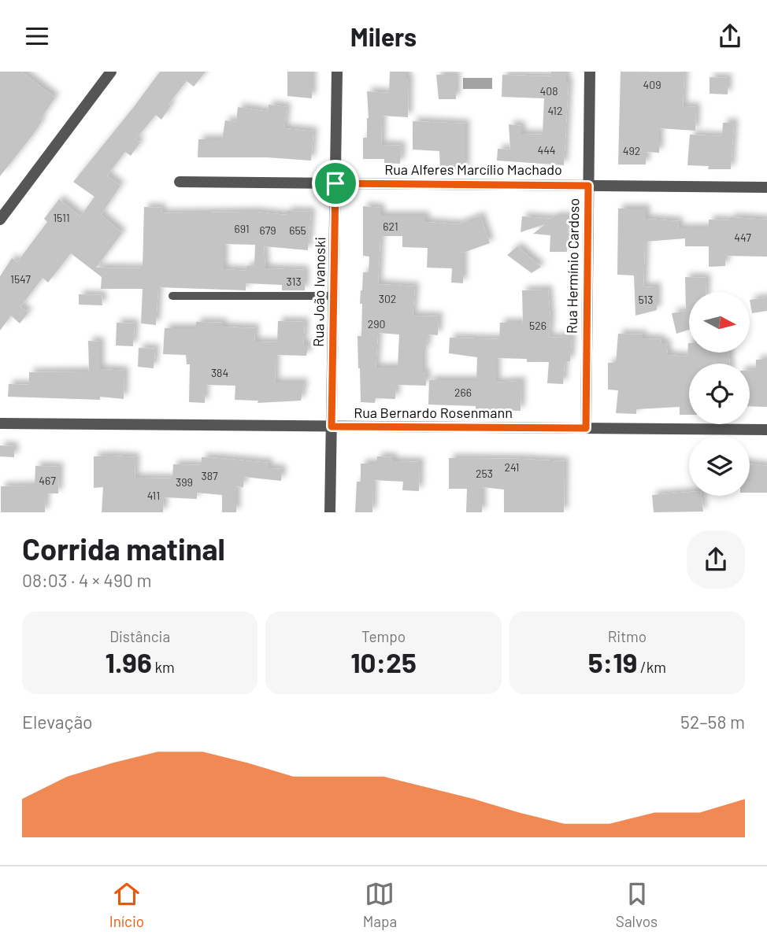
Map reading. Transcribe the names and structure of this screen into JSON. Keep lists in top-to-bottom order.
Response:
{
  "streets": {
    "street": [
      "Rua Alferes Marcílio Machado",
      "Rua Hermínio Cardoso",
      "Rua João Ivanoski",
      "Rua Bernardo Rosenmann"
    ]
  },
  "crossings": [
    ["Rua Alferes Marcílio Machado", "Rua Hermínio Cardoso"],
    ["Rua Alferes Marcílio Machado", "Rua João Ivanoski"],
    ["Rua Hermínio Cardoso", "Rua Bernardo Rosenmann"],
    ["Rua João Ivanoski", "Rua Bernardo Rosenmann"]
  ],
  "house_numbers": [
    "409",
    "408",
    "412",
    "444",
    "492",
    "1511",
    "621",
    "691",
    "679",
    "655",
    "447",
    "1547",
    "313",
    "302",
    "513",
    "290",
    "526",
    "384",
    "266",
    "241",
    "253",
    "387",
    "467",
    "399",
    "411"
  ],
  "north": "right",
  "page": {
    "header": "Milers",
    "heading": ["Corrida matinal", "08:03 · 4 × 490 m"],
    "stats": [
      ["Distância", "1.96 km"],
      ["Tempo", "10:25"],
      ["Ritmo", "5:19 /km"]
    ],
    "chart": ["Elevação", "52–58 m"],
    "tabs": ["Início", "Mapa", "Salvos"]
  }
}
